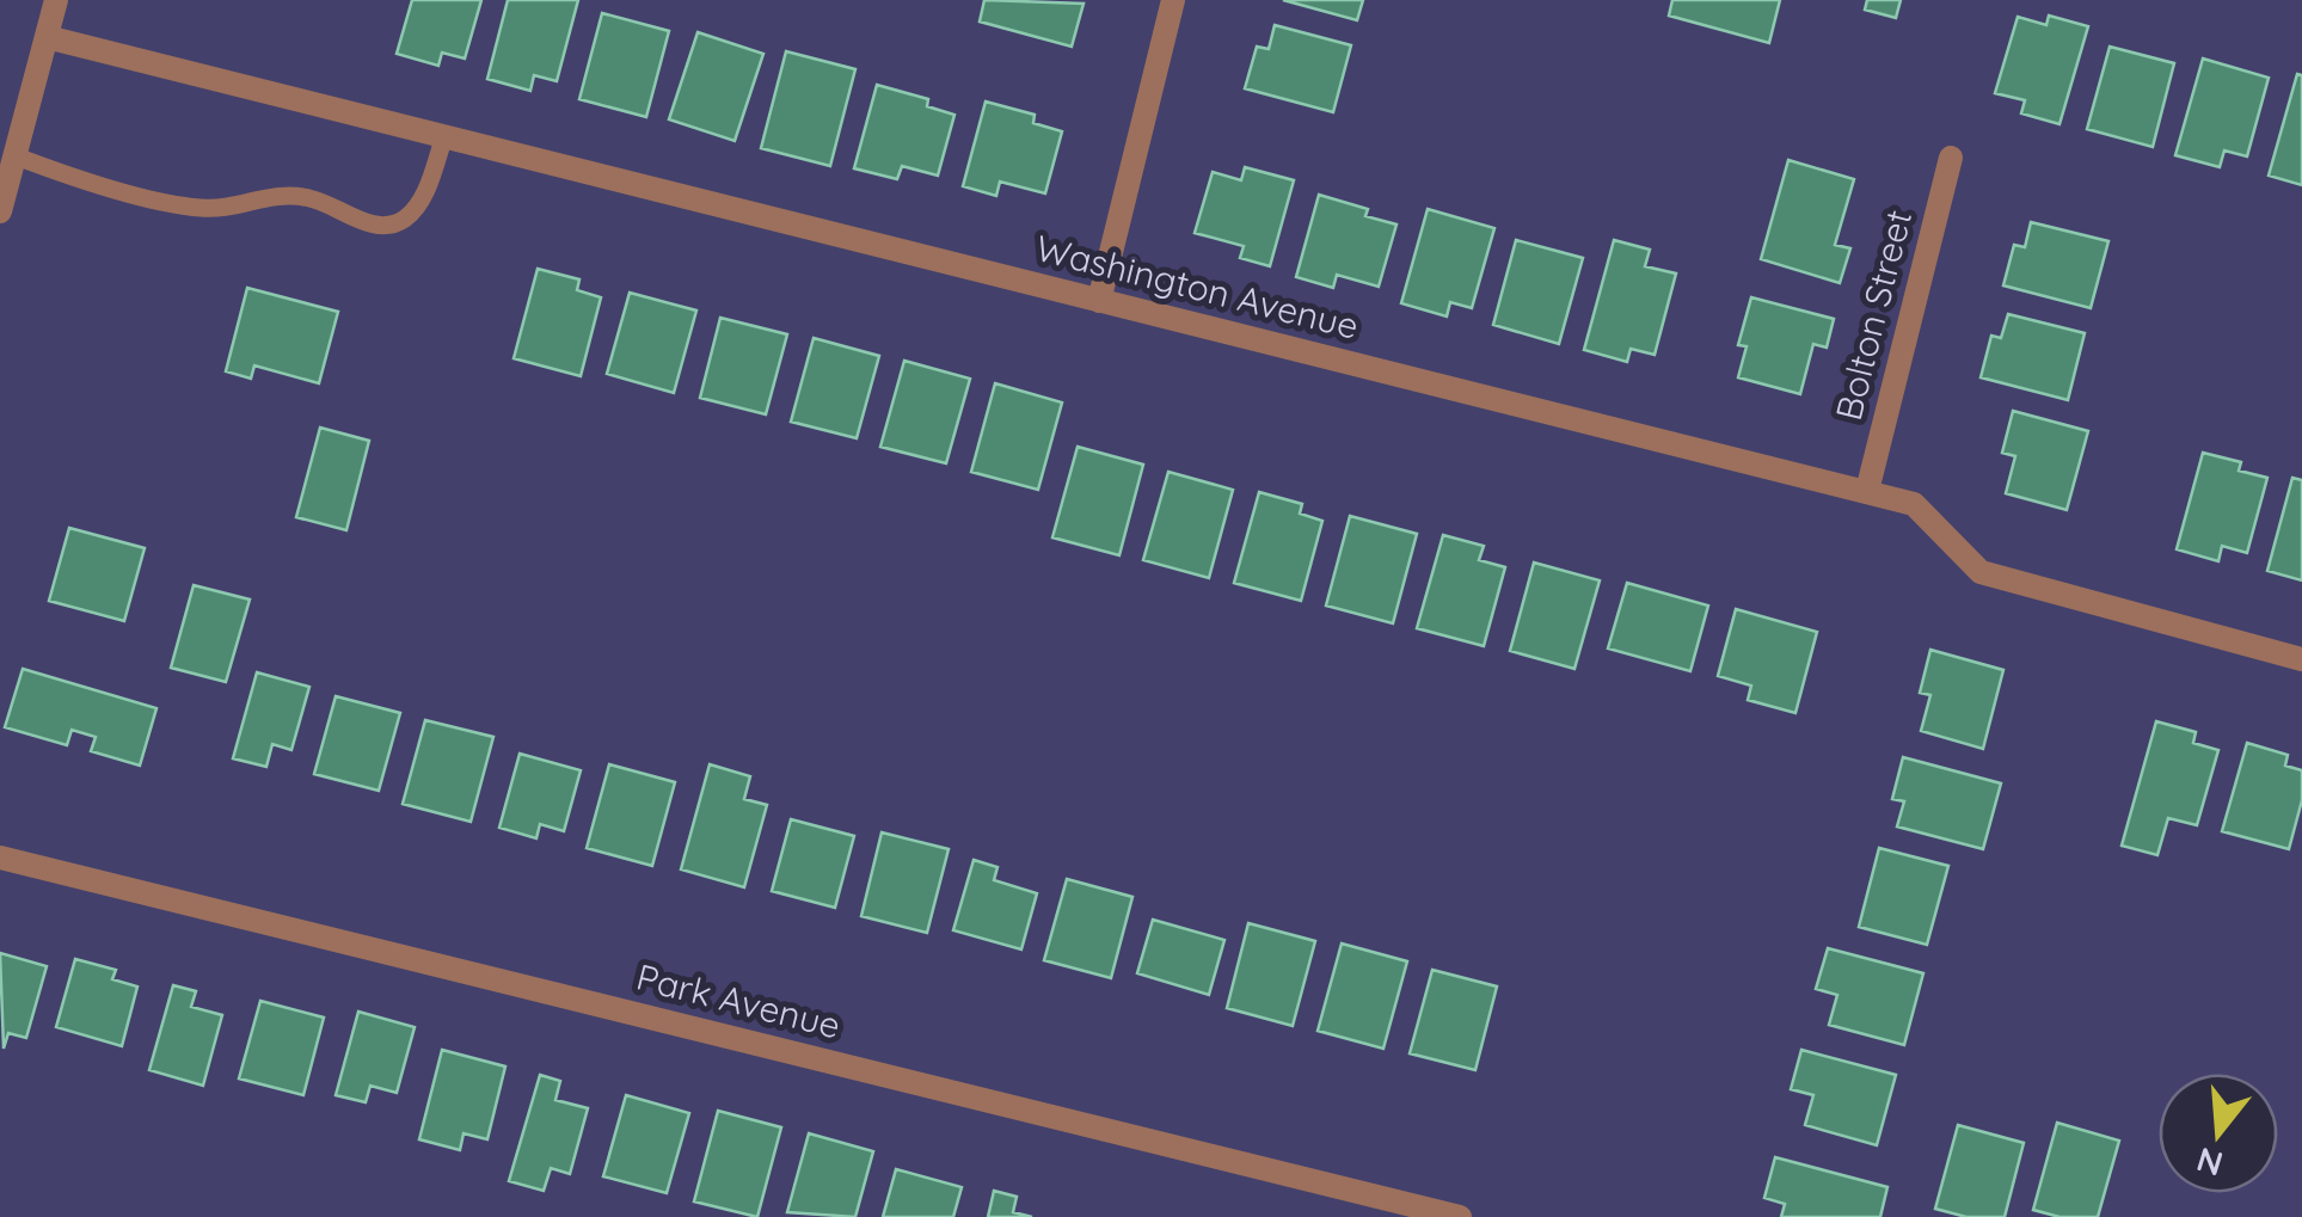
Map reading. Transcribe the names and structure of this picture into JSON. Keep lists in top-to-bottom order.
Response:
{
  "streets": {
    "street": ["Washington Avenue", "Bolton Street", "Park Avenue"]
  },
  "crossings": [
    ["Washington Avenue", "Bolton Street"]
  ],
  "north": "bottom"
}
